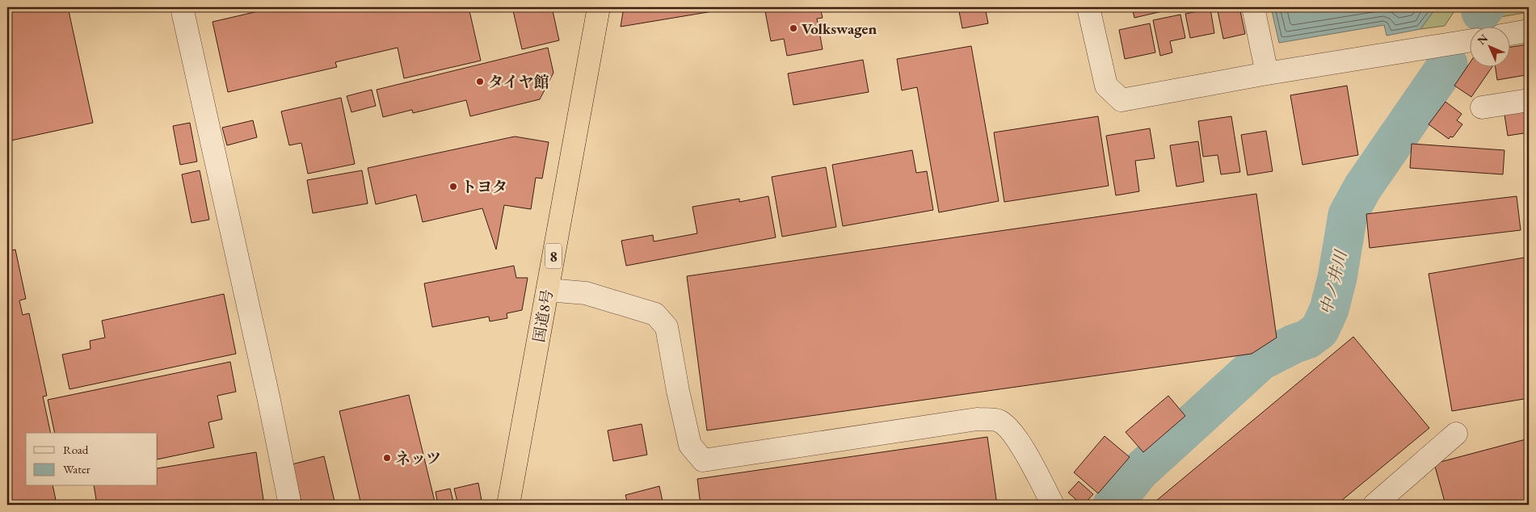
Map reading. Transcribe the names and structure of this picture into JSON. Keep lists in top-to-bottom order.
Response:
{
  "streets": {
    "highway": ["8", "国道8号"]
  },
  "water": ["中ノ井川"],
  "places": [
    "Volkswagen",
    "タイヤ館",
    "トヨタ",
    "ネッツ"
  ],
  "legend": ["Road", "Water"],
  "north": "top left"
}
